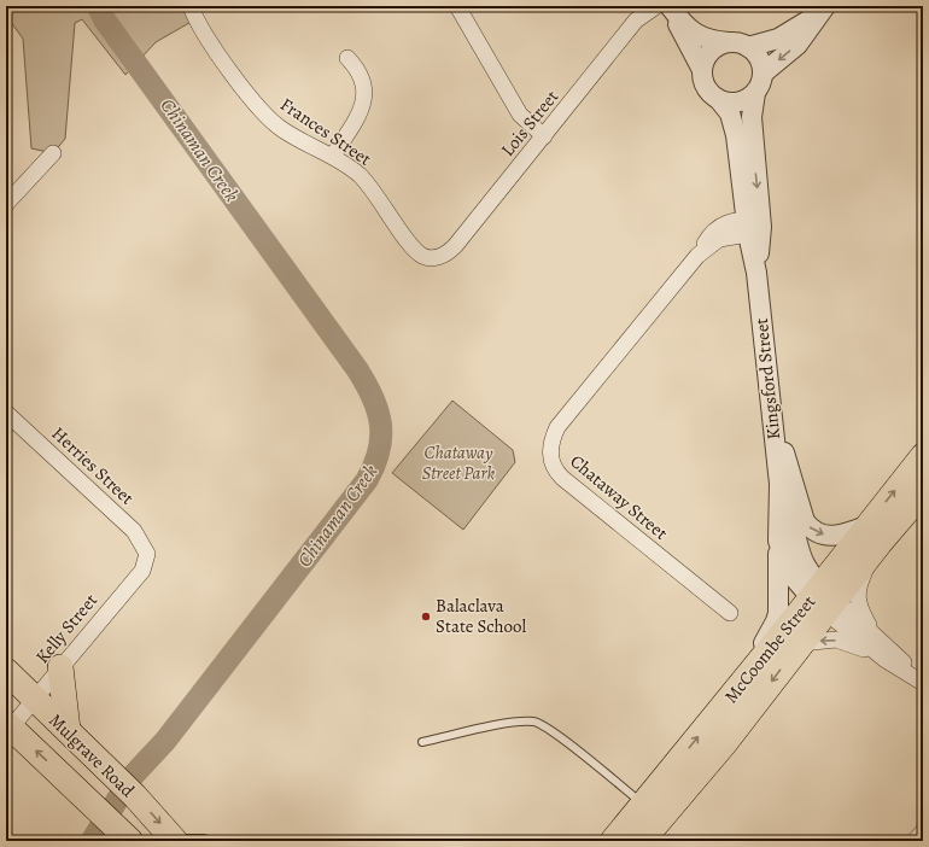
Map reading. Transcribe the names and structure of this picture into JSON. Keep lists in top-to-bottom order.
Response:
{
  "streets": {
    "main road": ["McCoombe Street", "Mulgrave Road"],
    "street": [
      "Lois Street",
      "Frances Street",
      "Kingsford Street",
      "Herries Street",
      "Chataway Street",
      "Kelly Street"
    ]
  },
  "crossings": [
    ["Lois Street", "Frances Street"],
    ["Kingsford Street", "Chataway Street"],
    ["Kingsford Street", "McCoombe Street"],
    ["Herries Street", "Kelly Street"],
    ["Kelly Street", "Mulgrave Road"]
  ],
  "water": ["Chinaman Creek"],
  "parks": ["Chataway Street Park"],
  "places": ["Balaclava State School"]
}
